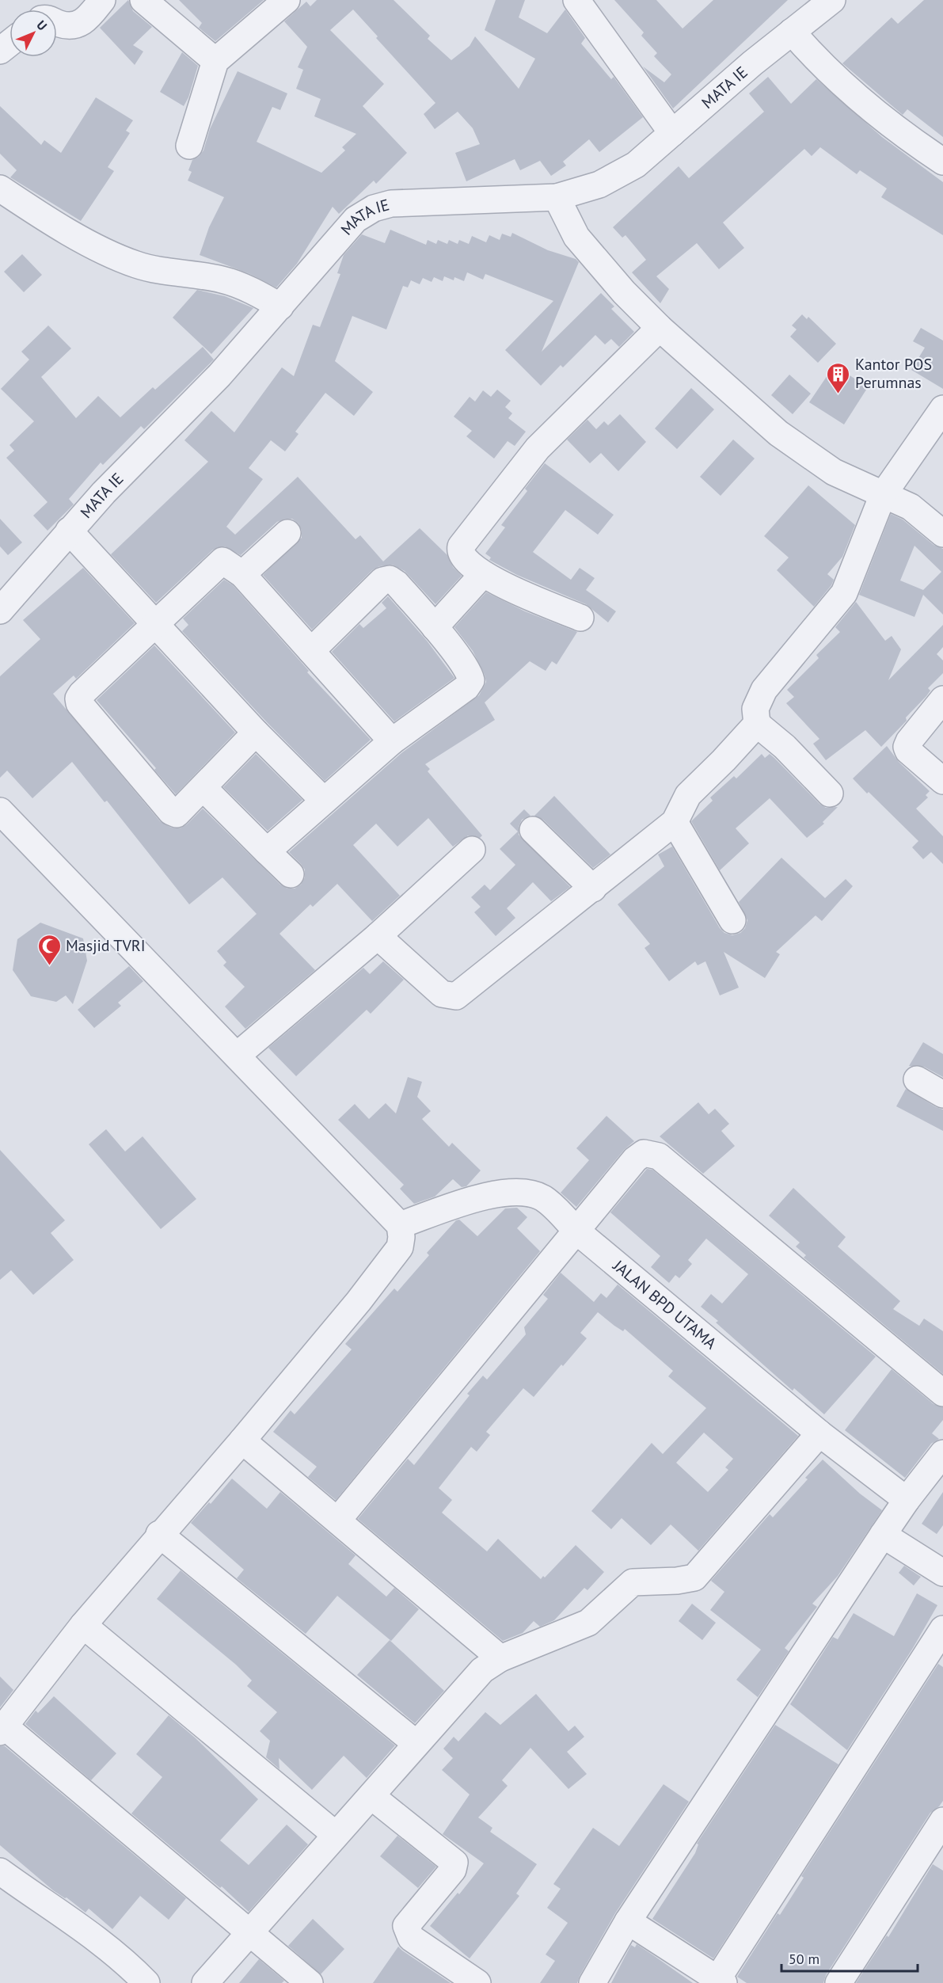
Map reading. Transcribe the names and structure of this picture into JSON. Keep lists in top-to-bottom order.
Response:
{
  "streets": {
    "street": ["MATA IE", "JALAN BPD UTAMA"]
  },
  "places": {
    "building": ["Kantor POS Perumnas"],
    "mosque": ["Masjid TVRI"]
  },
  "scale_bar": "50 m",
  "north": "top right"
}
